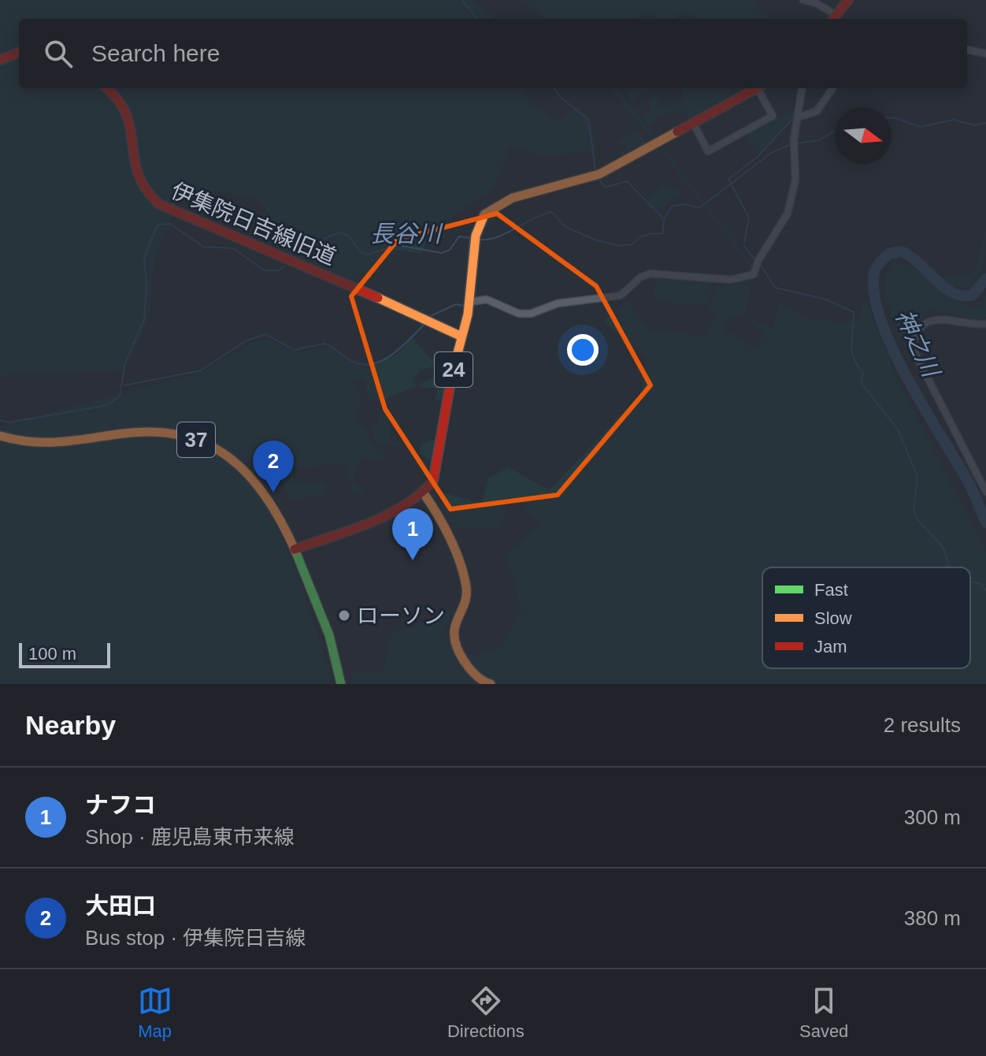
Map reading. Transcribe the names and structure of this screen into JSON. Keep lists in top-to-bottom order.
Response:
{
  "streets": {
    "main road": ["伊集院日吉線旧道", "24", "37"]
  },
  "crossings": [
    ["伊集院日吉線旧道", "24"]
  ],
  "water": ["長谷川", "神之川"],
  "places": ["ローソン"],
  "legend": ["Fast", "Slow", "Jam"],
  "scale_bar": "100 m",
  "north": "right",
  "page": {
    "search": "Search here",
    "pins": ["2", "1"],
    "scale": "100 m",
    "heading": ["Nearby", "2 results"],
    "list": [
      {
        "mark": "1",
        "name": "ナフコ",
        "note": "Shop · 鹿児島東市来線",
        "value": "300 m"
      },
      {
        "mark": "2",
        "name": "大田口",
        "note": "Bus stop · 伊集院日吉線",
        "value": "380 m"
      }
    ],
    "nav": ["Map", "Directions", "Saved"]
  }
}
